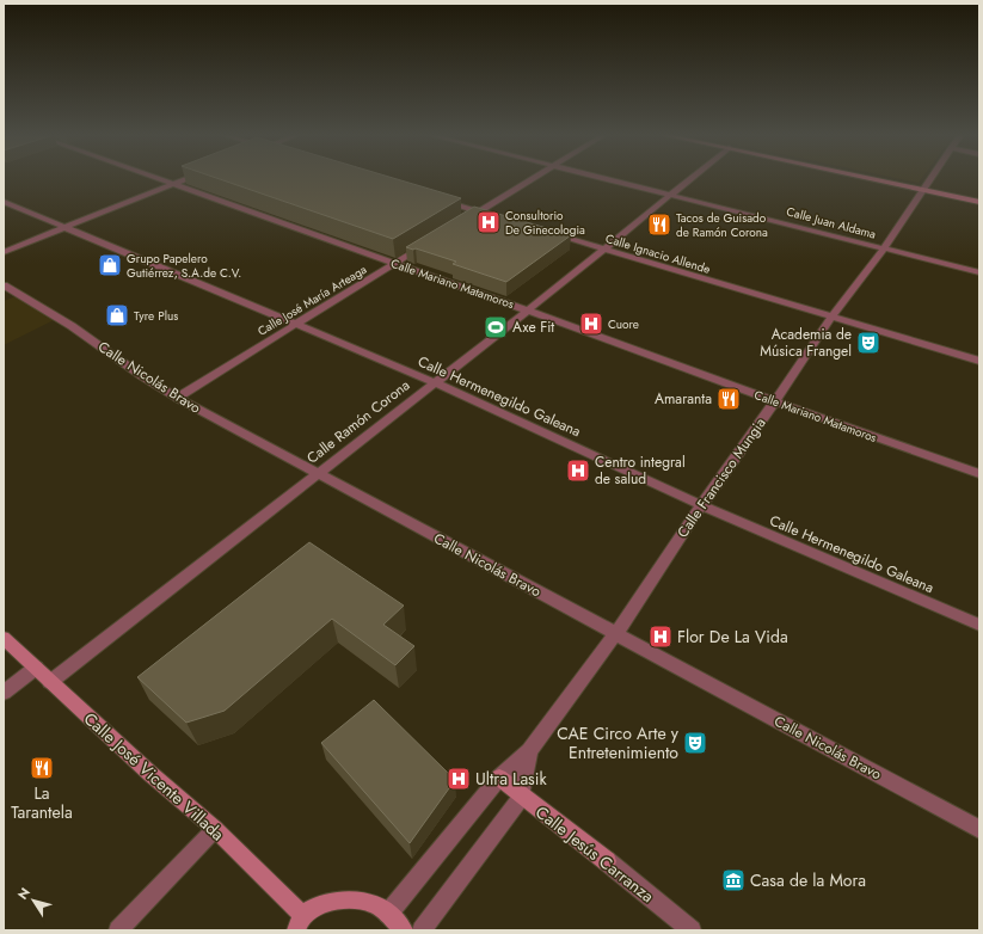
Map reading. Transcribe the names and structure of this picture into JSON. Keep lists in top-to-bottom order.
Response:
{
  "streets": {
    "main road": ["Calle José Vicente Villada", "Calle Jesús Carranza"],
    "street": [
      "Calle Juan Aldama",
      "Calle Ignacio Allende",
      "Calle Mariano Matamoros",
      "Calle José María Arteaga",
      "Calle Nicolás Bravo",
      "Calle Hermenegildo Galeana",
      "Calle Ramón Corona",
      "Calle Francisco Mungia"
    ]
  },
  "crossings": [
    ["Calle Juan Aldama", "Calle Ramón Corona"],
    ["Calle Juan Aldama", "Calle Francisco Mungia"],
    ["Calle Ignacio Allende", "Calle Ramón Corona"],
    ["Calle Ignacio Allende", "Calle Francisco Mungia"],
    ["Calle Mariano Matamoros", "Calle José María Arteaga"],
    ["Calle Mariano Matamoros", "Calle Ramón Corona"],
    ["Calle Mariano Matamoros", "Calle Francisco Mungia"],
    ["Calle José María Arteaga", "Calle Nicolás Bravo"],
    ["Calle José María Arteaga", "Calle Hermenegildo Galeana"],
    ["Calle Nicolás Bravo", "Calle Ramón Corona"],
    ["Calle Nicolás Bravo", "Calle Francisco Mungia"],
    ["Calle Hermenegildo Galeana", "Calle Ramón Corona"],
    ["Calle Hermenegildo Galeana", "Calle Francisco Mungia"],
    ["Calle Ramón Corona", "Calle José Vicente Villada"],
    ["Calle Francisco Mungia", "Calle Jesús Carranza"]
  ],
  "places": {
    "hospital": [
      "Consultorio De Ginecologia",
      "Cuore",
      "Centro integral de salud",
      "Flor De La Vida",
      "Ultra Lasik"
    ],
    "restaurant": ["Tacos de Guisado de Ramón Corona", "Amaranta", "La Tarantela"],
    "shop": ["Grupo Papelero Gutiérrez, S.A.de C.V.", "Tyre Plus"],
    "sports": ["Axe Fit"],
    "theatre": ["Academia de Música Frangel", "CAE Circo Arte y Entretenimiento"],
    "museum": ["Casa de la Mora"]
  },
  "north": "top left"
}
